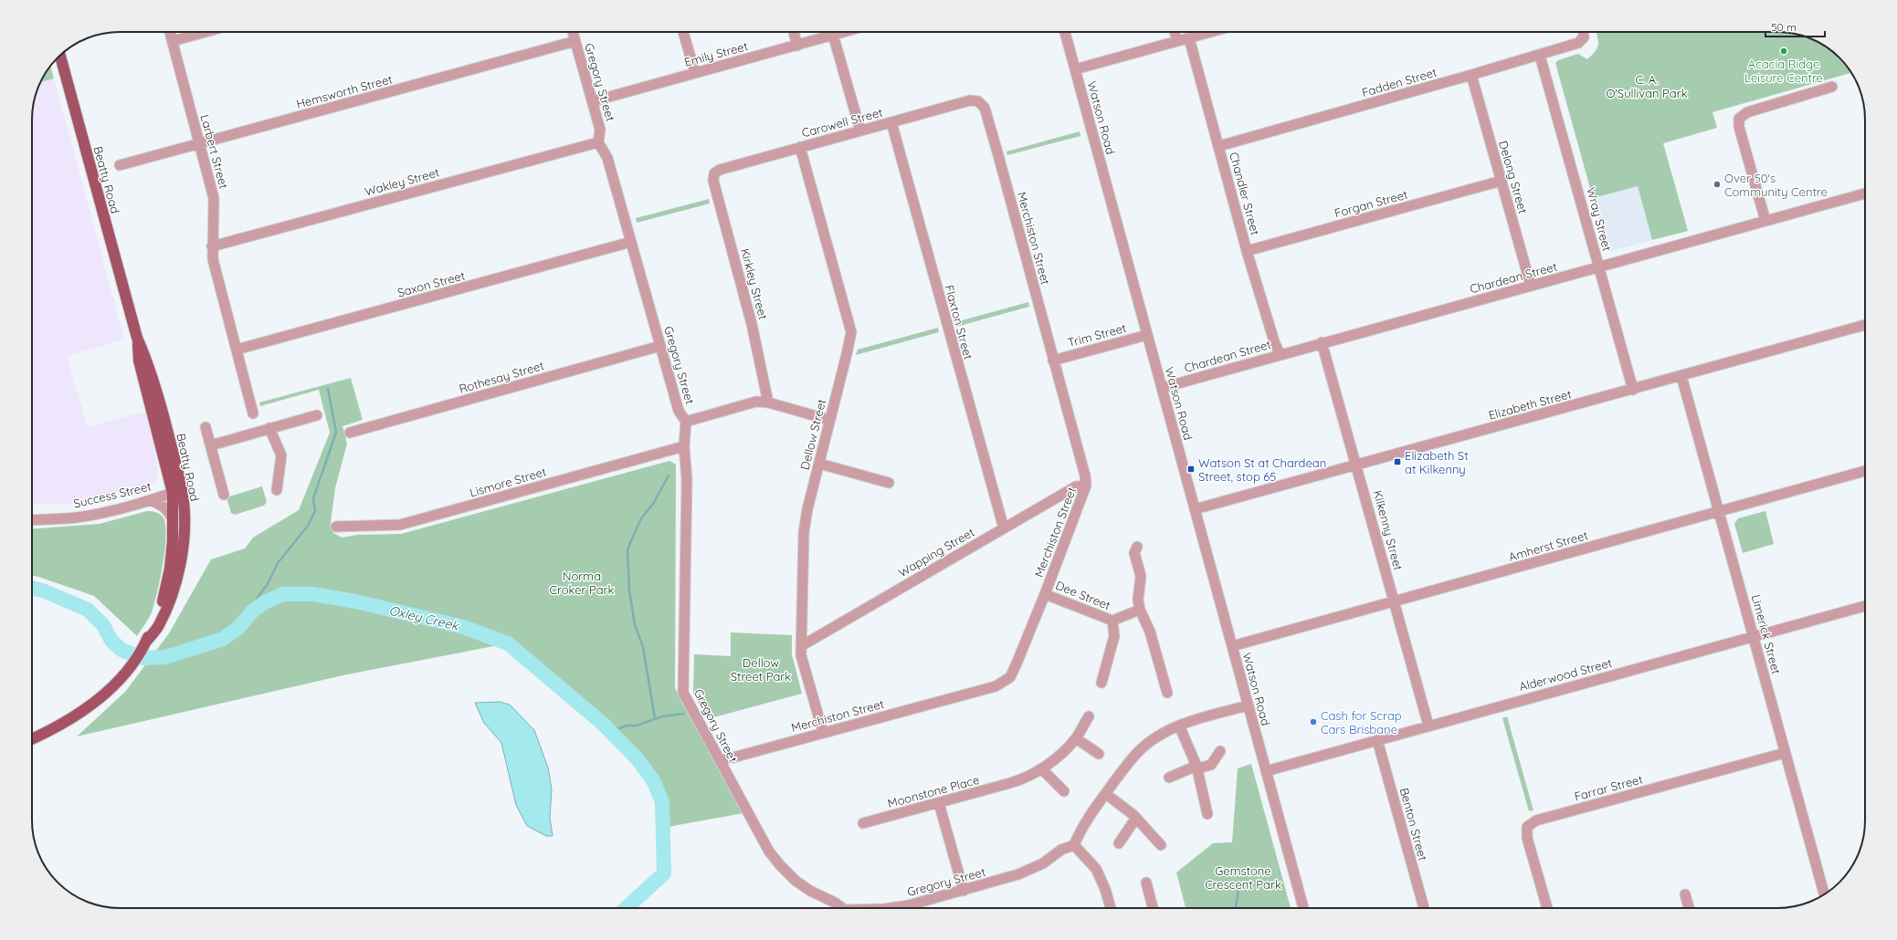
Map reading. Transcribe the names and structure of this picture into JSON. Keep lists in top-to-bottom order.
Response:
{
  "streets": {
    "main road": ["Beatty Road"],
    "street": [
      "Emily Street",
      "Gregory Street",
      "Fadden Street",
      "Hemsworth Street",
      "Watson Road",
      "Carowell Street",
      "Larbert Street",
      "Delong Street",
      "Wakley Street",
      "Chandler Street",
      "Forgan Street",
      "Wray Street",
      "Merchiston Street",
      "Chardean Street",
      "Saxon Street",
      "Kirkley Street",
      "Flaxton Street",
      "Trim Street",
      "Rothesay Street",
      "Elizabeth Street",
      "Dellow Street",
      "Lismore Street",
      "Success Street",
      "Kilkenny Street",
      "Amherst Street",
      "Wapping Street",
      "Dee Street",
      "Limerick Street",
      "Alderwood Street",
      "Farrar Street",
      "Moonstone Place",
      "Benton Street"
    ]
  },
  "crossings": [
    ["Emily Street", "Gregory Street"],
    ["Gregory Street", "Hemsworth Street"],
    ["Gregory Street", "Wakley Street"],
    ["Gregory Street", "Merchiston Street"],
    ["Gregory Street", "Saxon Street"],
    ["Gregory Street", "Rothesay Street"],
    ["Gregory Street", "Lismore Street"],
    ["Fadden Street", "Delong Street"],
    ["Fadden Street", "Chandler Street"],
    ["Fadden Street", "Wray Street"],
    ["Hemsworth Street", "Larbert Street"],
    ["Watson Road", "Chardean Street"],
    ["Watson Road", "Trim Street"],
    ["Watson Road", "Elizabeth Street"],
    ["Watson Road", "Amherst Street"],
    ["Watson Road", "Alderwood Street"],
    ["Carowell Street", "Merchiston Street"],
    ["Carowell Street", "Kirkley Street"],
    ["Carowell Street", "Flaxton Street"],
    ["Carowell Street", "Dellow Street"],
    ["Larbert Street", "Wakley Street"],
    ["Larbert Street", "Saxon Street"],
    ["Delong Street", "Forgan Street"],
    ["Delong Street", "Chardean Street"],
    ["Beatty Road", "Success Street"],
    ["Chandler Street", "Forgan Street"],
    ["Chandler Street", "Chardean Street"],
    ["Wray Street", "Chardean Street"],
    ["Wray Street", "Elizabeth Street"],
    ["Merchiston Street", "Trim Street"],
    ["Merchiston Street", "Dellow Street"],
    ["Merchiston Street", "Wapping Street"],
    ["Merchiston Street", "Dee Street"],
    ["Chardean Street", "Kilkenny Street"],
    ["Flaxton Street", "Wapping Street"],
    ["Elizabeth Street", "Kilkenny Street"],
    ["Elizabeth Street", "Limerick Street"],
    ["Dellow Street", "Wapping Street"],
    ["Kilkenny Street", "Amherst Street"],
    ["Kilkenny Street", "Alderwood Street"],
    ["Amherst Street", "Limerick Street"],
    ["Limerick Street", "Alderwood Street"],
    ["Limerick Street", "Farrar Street"],
    ["Alderwood Street", "Benton Street"]
  ],
  "water": ["Oxley Creek"],
  "parks": [
    "C. A. O'Sullivan Park",
    "Norma Croker Park",
    "Dellow Street Park",
    "Gemstone Crescent Park"
  ],
  "places": {
    "other": ["Acacia Ridge Leisure Centre", "Over 50's Community Centre", "Cash for Scrap Cars Brisbane"],
    "transit": ["Elizabeth St at Kilkenny", "Watson St at Chardean Street, stop 65"]
  },
  "scale_bar": "50 m"
}
